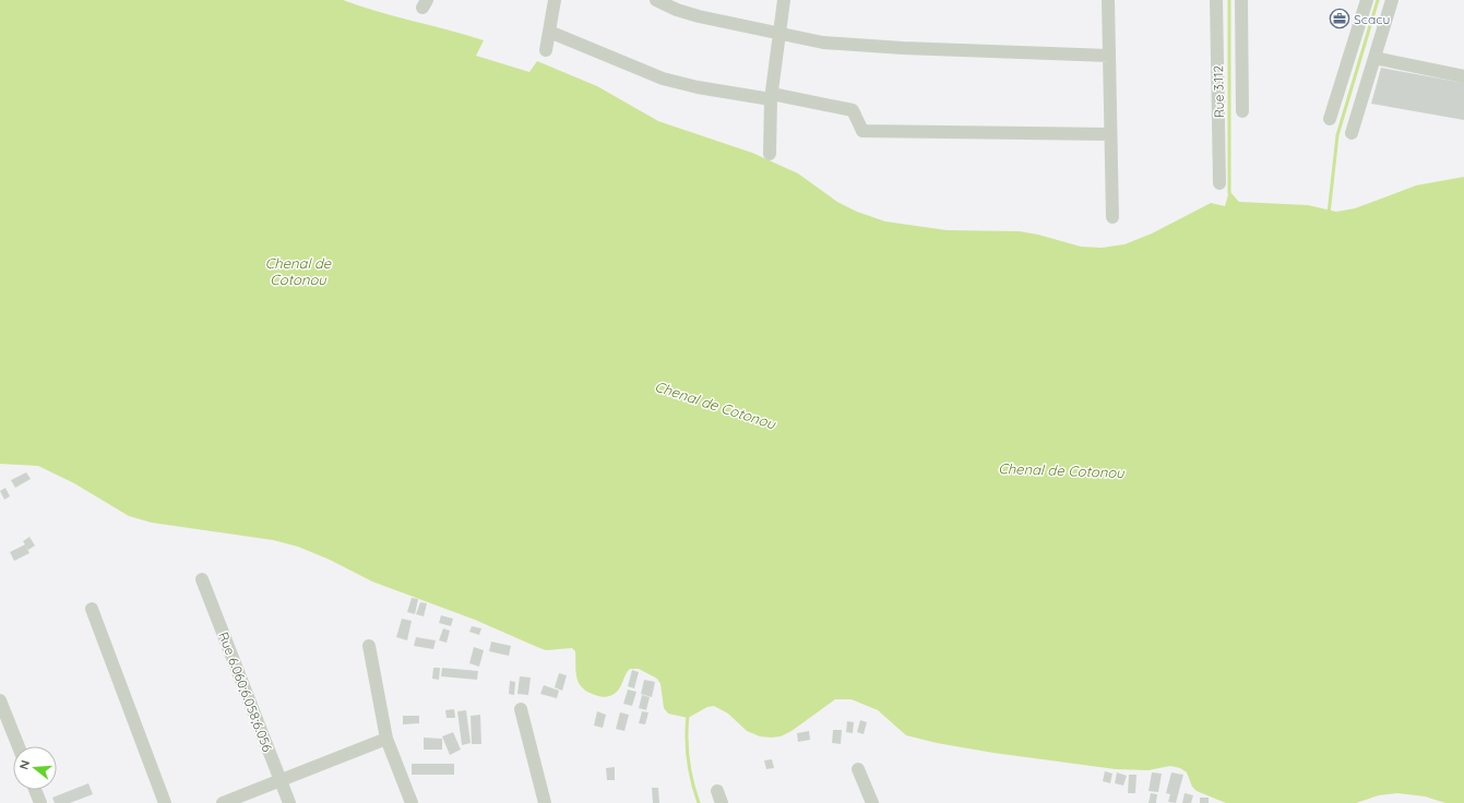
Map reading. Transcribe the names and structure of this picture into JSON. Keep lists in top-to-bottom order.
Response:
{
  "streets": {
    "street": ["Rue 3.112", "Rue 6.060;6.058;6.056"]
  },
  "water": ["Chenal de Cotonou"],
  "places": {
    "office": ["Scacu"]
  },
  "north": "left"
}
